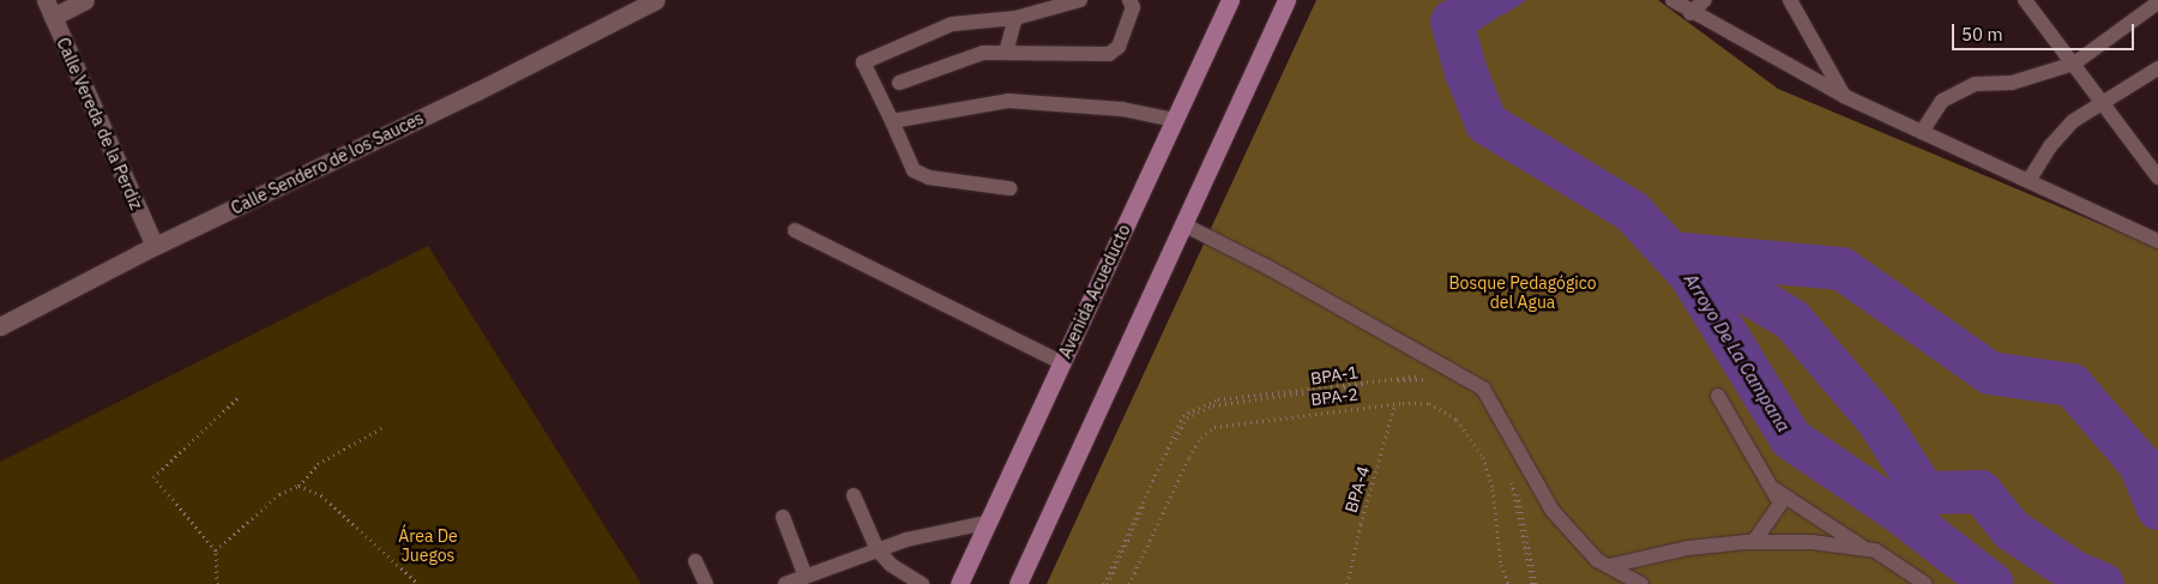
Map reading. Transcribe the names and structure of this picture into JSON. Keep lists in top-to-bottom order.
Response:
{
  "streets": {
    "main road": ["Avenida Acueducto"],
    "street": ["Calle Vereda de la Perdiz", "Calle Sendero de los Sauces"],
    "path": ["BPA-1", "BPA-2", "BPA-4"]
  },
  "crossings": [
    ["Calle Vereda de la Perdiz", "Calle Sendero de los Sauces"],
    ["BPA-2", "BPA-4"]
  ],
  "water": ["Arroyo De La Campana"],
  "parks": ["Bosque Pedagógico del Agua", "Área De Juegos"],
  "scale_bar": "50 m"
}
